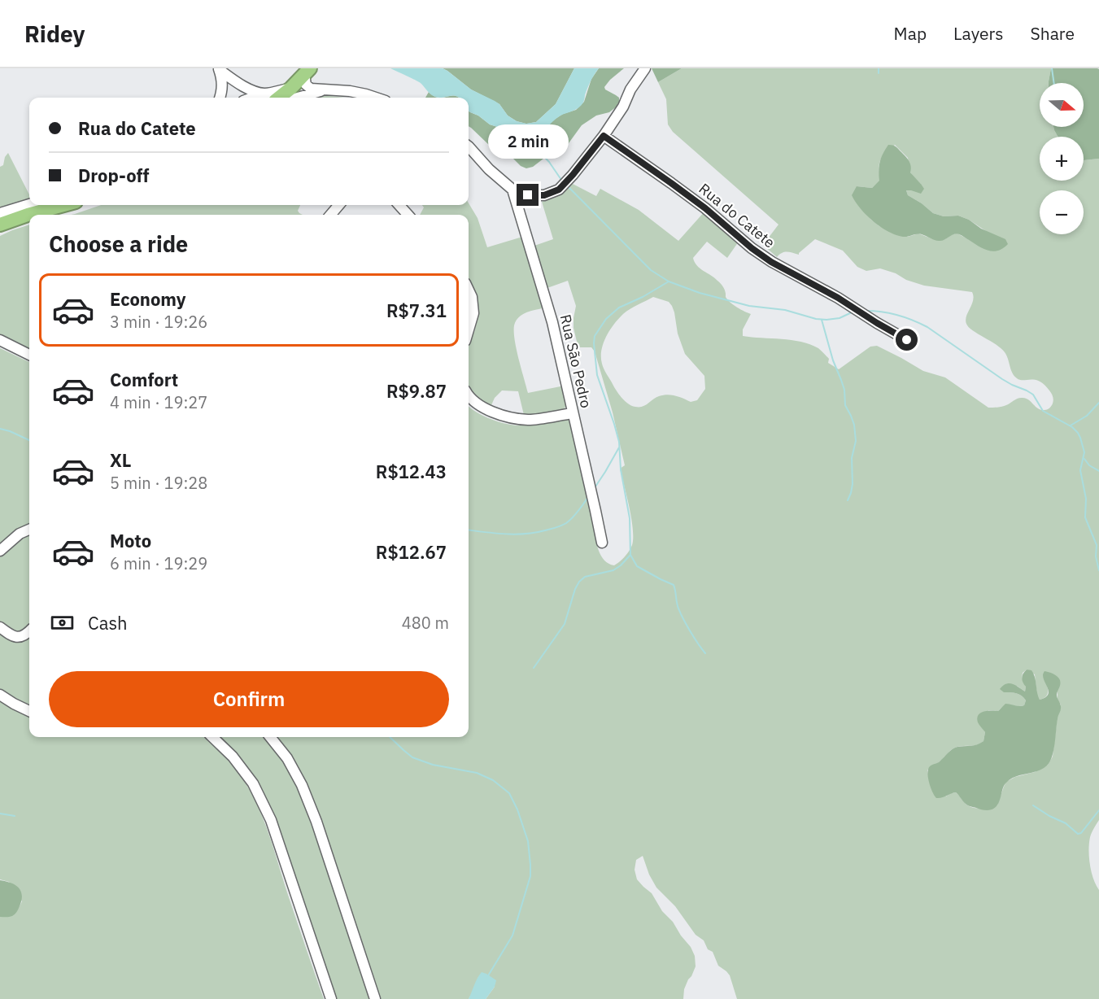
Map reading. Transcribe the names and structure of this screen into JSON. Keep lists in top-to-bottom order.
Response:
{
  "streets": {
    "street": ["Rua do Catete", "Rua São Pedro"]
  },
  "north": "right",
  "page": {
    "header": "Ridey",
    "nav": ["Map", "Layers", "Share"],
    "map_buttons": ["+", "−"],
    "banner": ["Rua do Catete", "Drop-off"],
    "bubble": "2 min",
    "heading": "Choose a ride",
    "list": [
      {
        "name": "Economy",
        "note": "3 min · 19:26",
        "value": "R$7.31"
      },
      {
        "name": "Comfort",
        "note": "4 min · 19:27",
        "value": "R$9.87"
      },
      {
        "name": "XL",
        "note": "5 min · 19:28",
        "value": "R$12.43"
      },
      {
        "name": "Moto",
        "note": "6 min · 19:29",
        "value": "R$12.67"
      }
    ],
    "pay": ["Cash", "480 m"],
    "buttons": "Confirm"
  }
}
